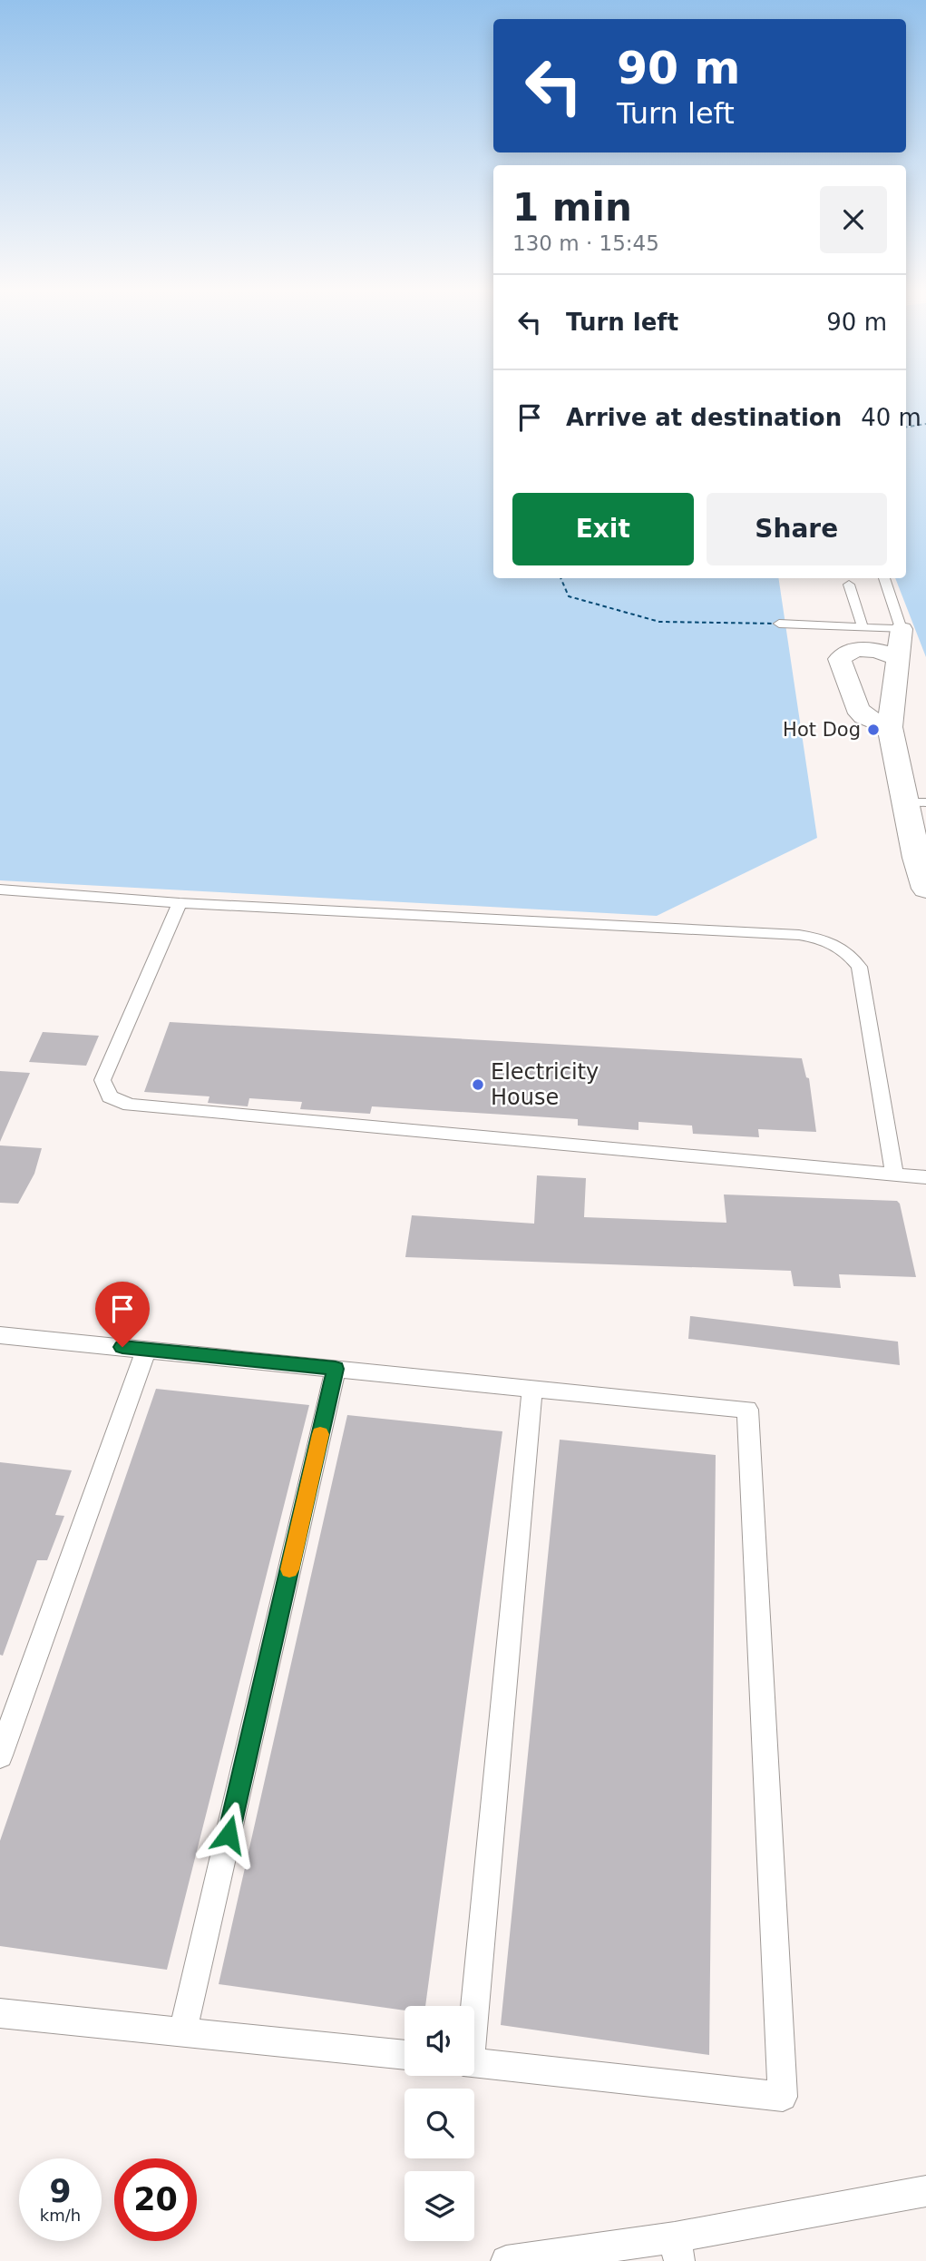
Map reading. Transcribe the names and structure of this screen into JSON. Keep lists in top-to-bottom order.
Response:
{
  "places": ["Hot Dog", "Electricity House"],
  "page": {
    "turn": ["90 m", "Turn left"],
    "heading": ["1 min", "130 m · 15:45"],
    "list": [
      {
        "name": "Turn left",
        "value": "90 m"
      },
      {
        "name": "Arrive at destination",
        "value": "40 m"
      }
    ],
    "buttons": ["Exit", "Share"],
    "speed": "9 km/h",
    "limit": "20"
  }
}
